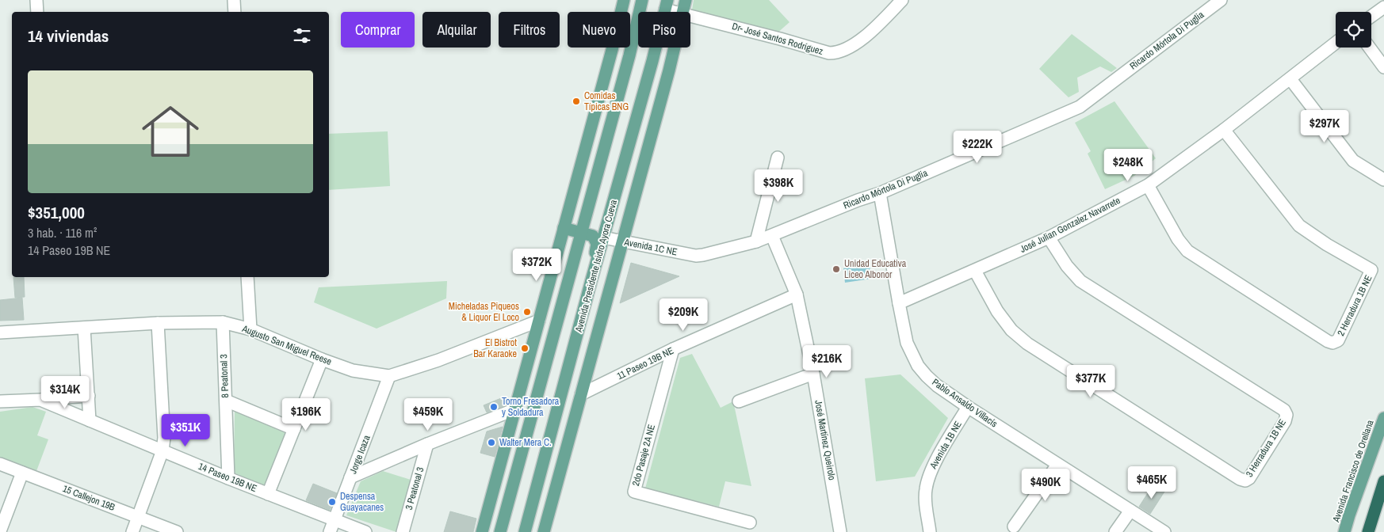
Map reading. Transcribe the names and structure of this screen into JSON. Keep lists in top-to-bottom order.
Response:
{
  "streets": {
    "main road": ["Avenida Presidente Isidro Ayora Cueva", "Avenida Francisco de Orellana"],
    "street": [
      "Dr- José Santos Rodríguez",
      "Ricardo Mórtola Di Puglia",
      "José Julian Gonzalez Navarrete",
      "Avenida 1C NE",
      "2 Herradura 1B NE",
      "Augusto San Miguel Reese",
      "11 Paseo 19B NE",
      "8 Peatonal 3",
      "Pablo Ansaldo Villacís",
      "José Martínez Queirolo",
      "Avenida 1B NE",
      "3 Herradura 1B NE",
      "Jorge Icaza",
      "2do Pasaje 2A NE",
      "14 Paseo 19B NE",
      "3 Peatonal 3",
      "15 Callejon 19B"
    ]
  },
  "crossings": [
    ["Dr- José Santos Rodríguez", "Avenida Presidente Isidro Ayora Cueva"],
    ["Ricardo Mórtola Di Puglia", "Avenida 1C NE"],
    ["Ricardo Mórtola Di Puglia", "Pablo Ansaldo Villacís"],
    ["Ricardo Mórtola Di Puglia", "José Martínez Queirolo"],
    ["José Julian Gonzalez Navarrete", "2 Herradura 1B NE"],
    ["José Julian Gonzalez Navarrete", "Pablo Ansaldo Villacís"],
    ["José Julian Gonzalez Navarrete", "3 Herradura 1B NE"],
    ["Avenida 1C NE", "Avenida Presidente Isidro Ayora Cueva"],
    ["Avenida Presidente Isidro Ayora Cueva", "11 Paseo 19B NE"],
    ["Augusto San Miguel Reese", "8 Peatonal 3"],
    ["Augusto San Miguel Reese", "Jorge Icaza"],
    ["11 Paseo 19B NE", "José Martínez Queirolo"],
    ["11 Paseo 19B NE", "2do Pasaje 2A NE"],
    ["8 Peatonal 3", "14 Paseo 19B NE"],
    ["Pablo Ansaldo Villacís", "Avenida 1B NE"],
    ["Jorge Icaza", "14 Paseo 19B NE"]
  ],
  "places": [
    "Comidas Típicas BNG",
    "Unidad Educativa Liceo Albonor",
    "Micheladas Piqueos & Liquor El Loco",
    "El Bistrot Bar Karaoke",
    "Torno Fresadora y Soldadura",
    "Walter Mera C.",
    "Despensa Guayacanes"
  ],
  "page": {
    "chip": [
      "Comprar",
      "Alquilar",
      "Filtros",
      "Nuevo",
      "Piso"
    ],
    "heading": "14 viviendas",
    "list": [
      {
        "name": "$351,000",
        "note": "3 hab. · 116 m² · 14 Paseo 19B NE"
      }
    ],
    "price": [
      "$297K",
      "$222K",
      "$248K",
      "$398K",
      "$372K",
      "$209K",
      "$216K",
      "$377K",
      "$314K",
      "$196K",
      "$459K",
      "$351K",
      "$465K",
      "$490K"
    ]
  }
}
